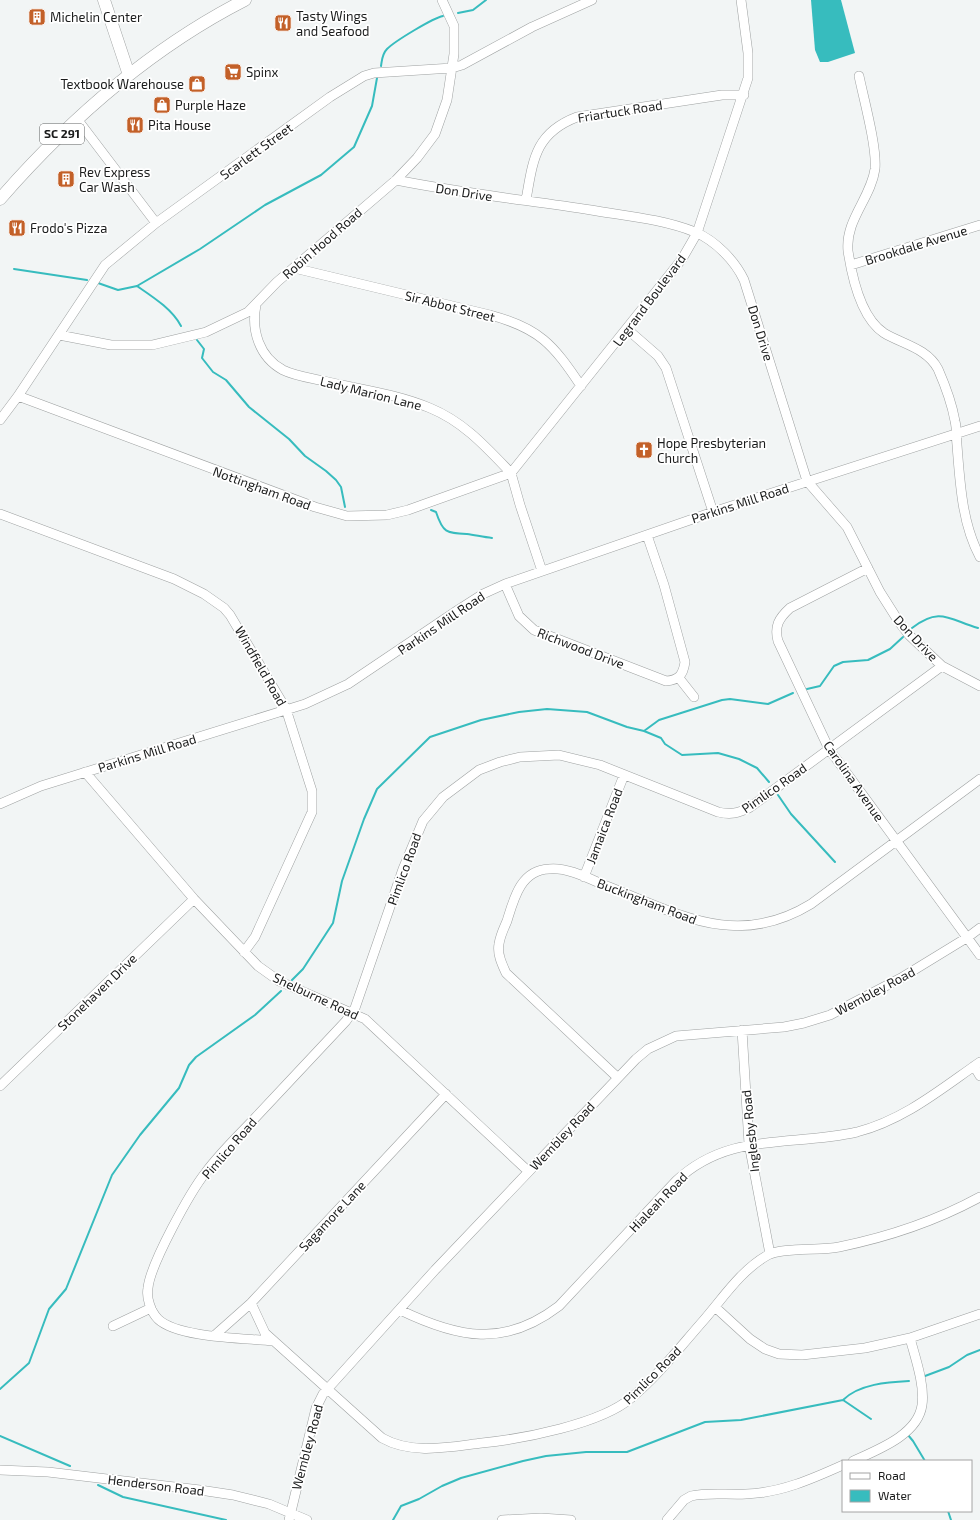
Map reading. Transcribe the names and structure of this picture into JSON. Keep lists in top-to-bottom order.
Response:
{
  "streets": {
    "main road": ["SC 291"],
    "street": [
      "Friartuck Road",
      "Scarlett Street",
      "Don Drive",
      "Robin Hood Road",
      "Brookdale Avenue",
      "Legrand Boulevard",
      "Sir Abbot Street",
      "Lady Marion Lane",
      "Nottingham Road",
      "Parkins Mill Road",
      "Richwood Drive",
      "Windfield Road",
      "Carolina Avenue",
      "Pimlico Road",
      "Jamaica Road",
      "Buckingham Road",
      "Wembley Road",
      "Stonehaven Drive",
      "Shelburne Road",
      "Inglesby Road",
      "Hialeah Road",
      "Sagamore Lane",
      "Henderson Road"
    ]
  },
  "crossings": [
    ["Friartuck Road", "Don Drive"],
    ["Friartuck Road", "Legrand Boulevard"],
    ["Scarlett Street", "Robin Hood Road"],
    ["Scarlett Street", "Nottingham Road"],
    ["Don Drive", "Robin Hood Road"],
    ["Don Drive", "Legrand Boulevard"],
    ["Don Drive", "Parkins Mill Road"],
    ["Don Drive", "Carolina Avenue"],
    ["Don Drive", "Pimlico Road"],
    ["Robin Hood Road", "Sir Abbot Street"],
    ["Robin Hood Road", "Lady Marion Lane"],
    ["Legrand Boulevard", "Sir Abbot Street"],
    ["Legrand Boulevard", "Lady Marion Lane"],
    ["Legrand Boulevard", "Nottingham Road"],
    ["Lady Marion Lane", "Nottingham Road"],
    ["Parkins Mill Road", "Richwood Drive"],
    ["Parkins Mill Road", "Windfield Road"],
    ["Parkins Mill Road", "Shelburne Road"],
    ["Windfield Road", "Shelburne Road"],
    ["Carolina Avenue", "Pimlico Road"],
    ["Carolina Avenue", "Buckingham Road"],
    ["Carolina Avenue", "Wembley Road"],
    ["Pimlico Road", "Jamaica Road"],
    ["Pimlico Road", "Wembley Road"],
    ["Pimlico Road", "Shelburne Road"],
    ["Pimlico Road", "Inglesby Road"],
    ["Pimlico Road", "Sagamore Lane"],
    ["Jamaica Road", "Buckingham Road"],
    ["Buckingham Road", "Wembley Road"],
    ["Wembley Road", "Shelburne Road"],
    ["Wembley Road", "Inglesby Road"],
    ["Wembley Road", "Hialeah Road"],
    ["Wembley Road", "Henderson Road"],
    ["Stonehaven Drive", "Shelburne Road"],
    ["Shelburne Road", "Sagamore Lane"],
    ["Inglesby Road", "Hialeah Road"]
  ],
  "places": {
    "building": ["Michelin Center", "Rev Express Car Wash"],
    "restaurant": ["Tasty Wings and Seafood", "Pita House", "Frodo's Pizza"],
    "supermarket": ["Spinx"],
    "shop": ["Textbook Warehouse", "Purple Haze"],
    "church": ["Hope Presbyterian Church"]
  },
  "legend": ["Road", "Water"]
}
